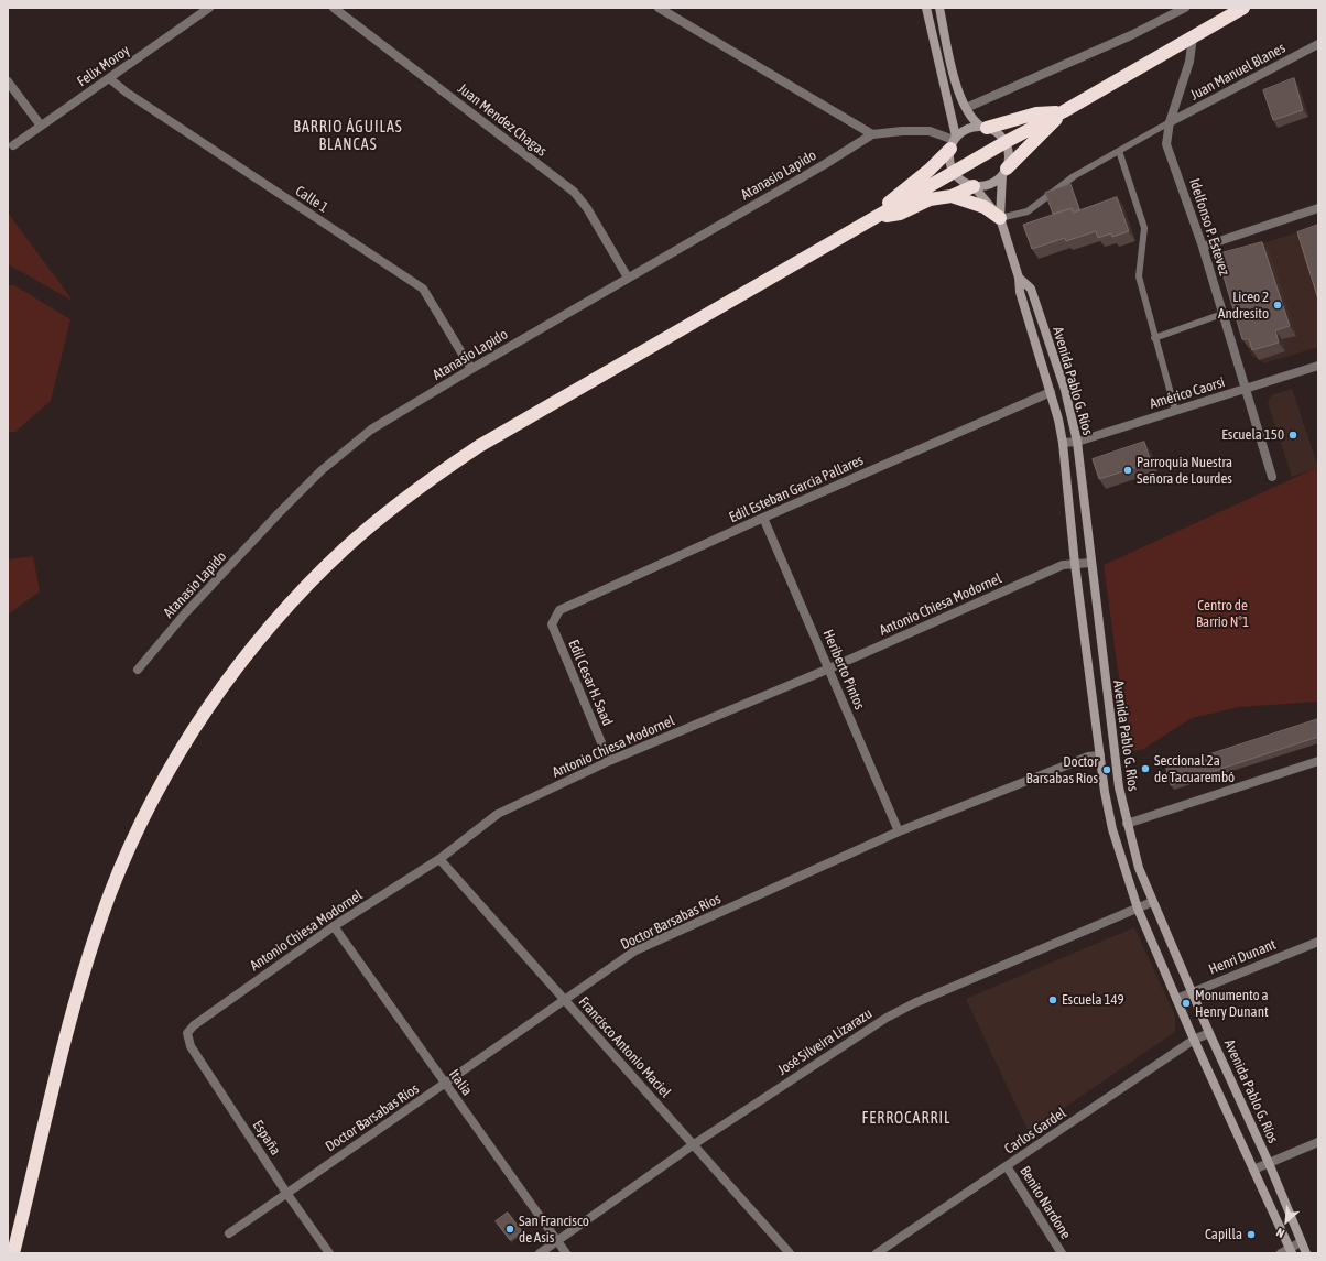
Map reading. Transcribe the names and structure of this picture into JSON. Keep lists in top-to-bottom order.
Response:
{
  "streets": {
    "street": [
      "Felix Moroy",
      "Juan Manuel Blanes",
      "Juan Mendez Chagas",
      "Atanasio Lapido",
      "Calle 1",
      "Idelfonso P. Estevez",
      "Avenida Pablo G. Ríos",
      "Américo Caorsi",
      "Edil Esteban Garcia Pallares",
      "Antonio Chiesa Modornel",
      "Heriberto Pintos",
      "Edil Cesar H. Saad",
      "Doctor Barsabas Ríos",
      "Henri Dunant",
      "José Silveira Lizarazu",
      "Francisco Antonio Maciel",
      "Italia",
      "Carlos Gardel",
      "España",
      "Benito Nardone"
    ]
  },
  "crossings": [
    ["Felix Moroy", "Calle 1"],
    ["Juan Manuel Blanes", "Idelfonso P. Estevez"],
    ["Juan Mendez Chagas", "Atanasio Lapido"],
    ["Atanasio Lapido", "Calle 1"],
    ["Idelfonso P. Estevez", "Américo Caorsi"],
    ["Avenida Pablo G. Ríos", "Américo Caorsi"],
    ["Avenida Pablo G. Ríos", "Edil Esteban Garcia Pallares"],
    ["Avenida Pablo G. Ríos", "Antonio Chiesa Modornel"],
    ["Avenida Pablo G. Ríos", "Doctor Barsabas Ríos"],
    ["Avenida Pablo G. Ríos", "Henri Dunant"],
    ["Avenida Pablo G. Ríos", "José Silveira Lizarazu"],
    ["Avenida Pablo G. Ríos", "Carlos Gardel"],
    ["Edil Esteban Garcia Pallares", "Heriberto Pintos"],
    ["Edil Esteban Garcia Pallares", "Edil Cesar H. Saad"],
    ["Antonio Chiesa Modornel", "Heriberto Pintos"],
    ["Antonio Chiesa Modornel", "Edil Cesar H. Saad"],
    ["Antonio Chiesa Modornel", "Francisco Antonio Maciel"],
    ["Antonio Chiesa Modornel", "Italia"],
    ["Antonio Chiesa Modornel", "España"],
    ["Heriberto Pintos", "Doctor Barsabas Ríos"],
    ["Doctor Barsabas Ríos", "Francisco Antonio Maciel"],
    ["Doctor Barsabas Ríos", "Italia"],
    ["Doctor Barsabas Ríos", "España"],
    ["José Silveira Lizarazu", "Francisco Antonio Maciel"],
    ["José Silveira Lizarazu", "Italia"],
    ["Carlos Gardel", "Benito Nardone"]
  ],
  "districts": ["BARRIO ÁGUILAS BLANCAS", "FERROCARRIL"],
  "parks": ["Centro de Barrio N°1"],
  "places": [
    "Liceo 2 Andresito",
    "Escuela 150",
    "Parroquia Nuestra Señora de Lourdes",
    "Seccional 2a de Tacuarembó",
    "Doctor Barsabas Rios",
    "Escuela 149",
    "Monumento a Henry Dunant",
    "San Francisco de Asis",
    "Capilla"
  ],
  "north": "bottom left"
}
